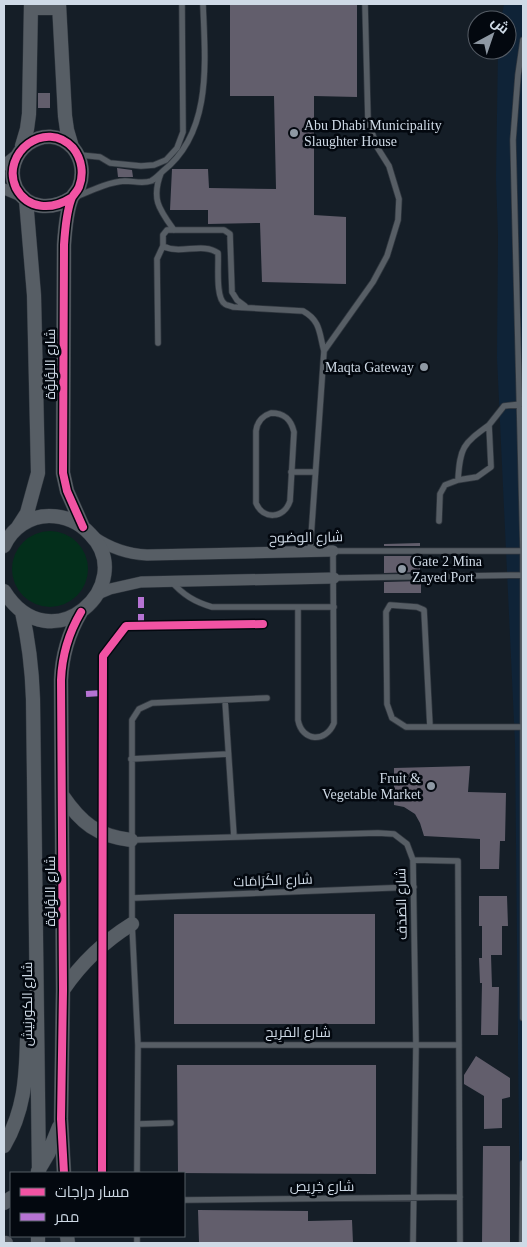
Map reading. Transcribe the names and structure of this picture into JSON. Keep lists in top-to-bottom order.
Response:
{
  "streets": {
    "street": ["شارع اللؤلؤة", "شارع الوضوح", "شارع الكورنيش"],
    "lane": [
      "شارع الكَرَامَات",
      "شارع الصَدَف",
      "شارع المُرِيح",
      "شارع خِرِيص"
    ]
  },
  "crossings": [
    ["شارع اللؤلؤة", "شارع الكورنيش"],
    ["شارع الكَرَامَات", "شارع الصَدَف"],
    ["شارع الصَدَف", "شارع المُرِيح"],
    ["شارع الصَدَف", "شارع خِرِيص"]
  ],
  "places": [
    "Abu Dhabi Municipality Slaughter House",
    "Maqta Gateway",
    "Gate 2 Mina Zayed Port",
    "Fruit & Vegetable Market"
  ],
  "legend": ["مسار دراجات", "ممر"],
  "north": "top right"
}
